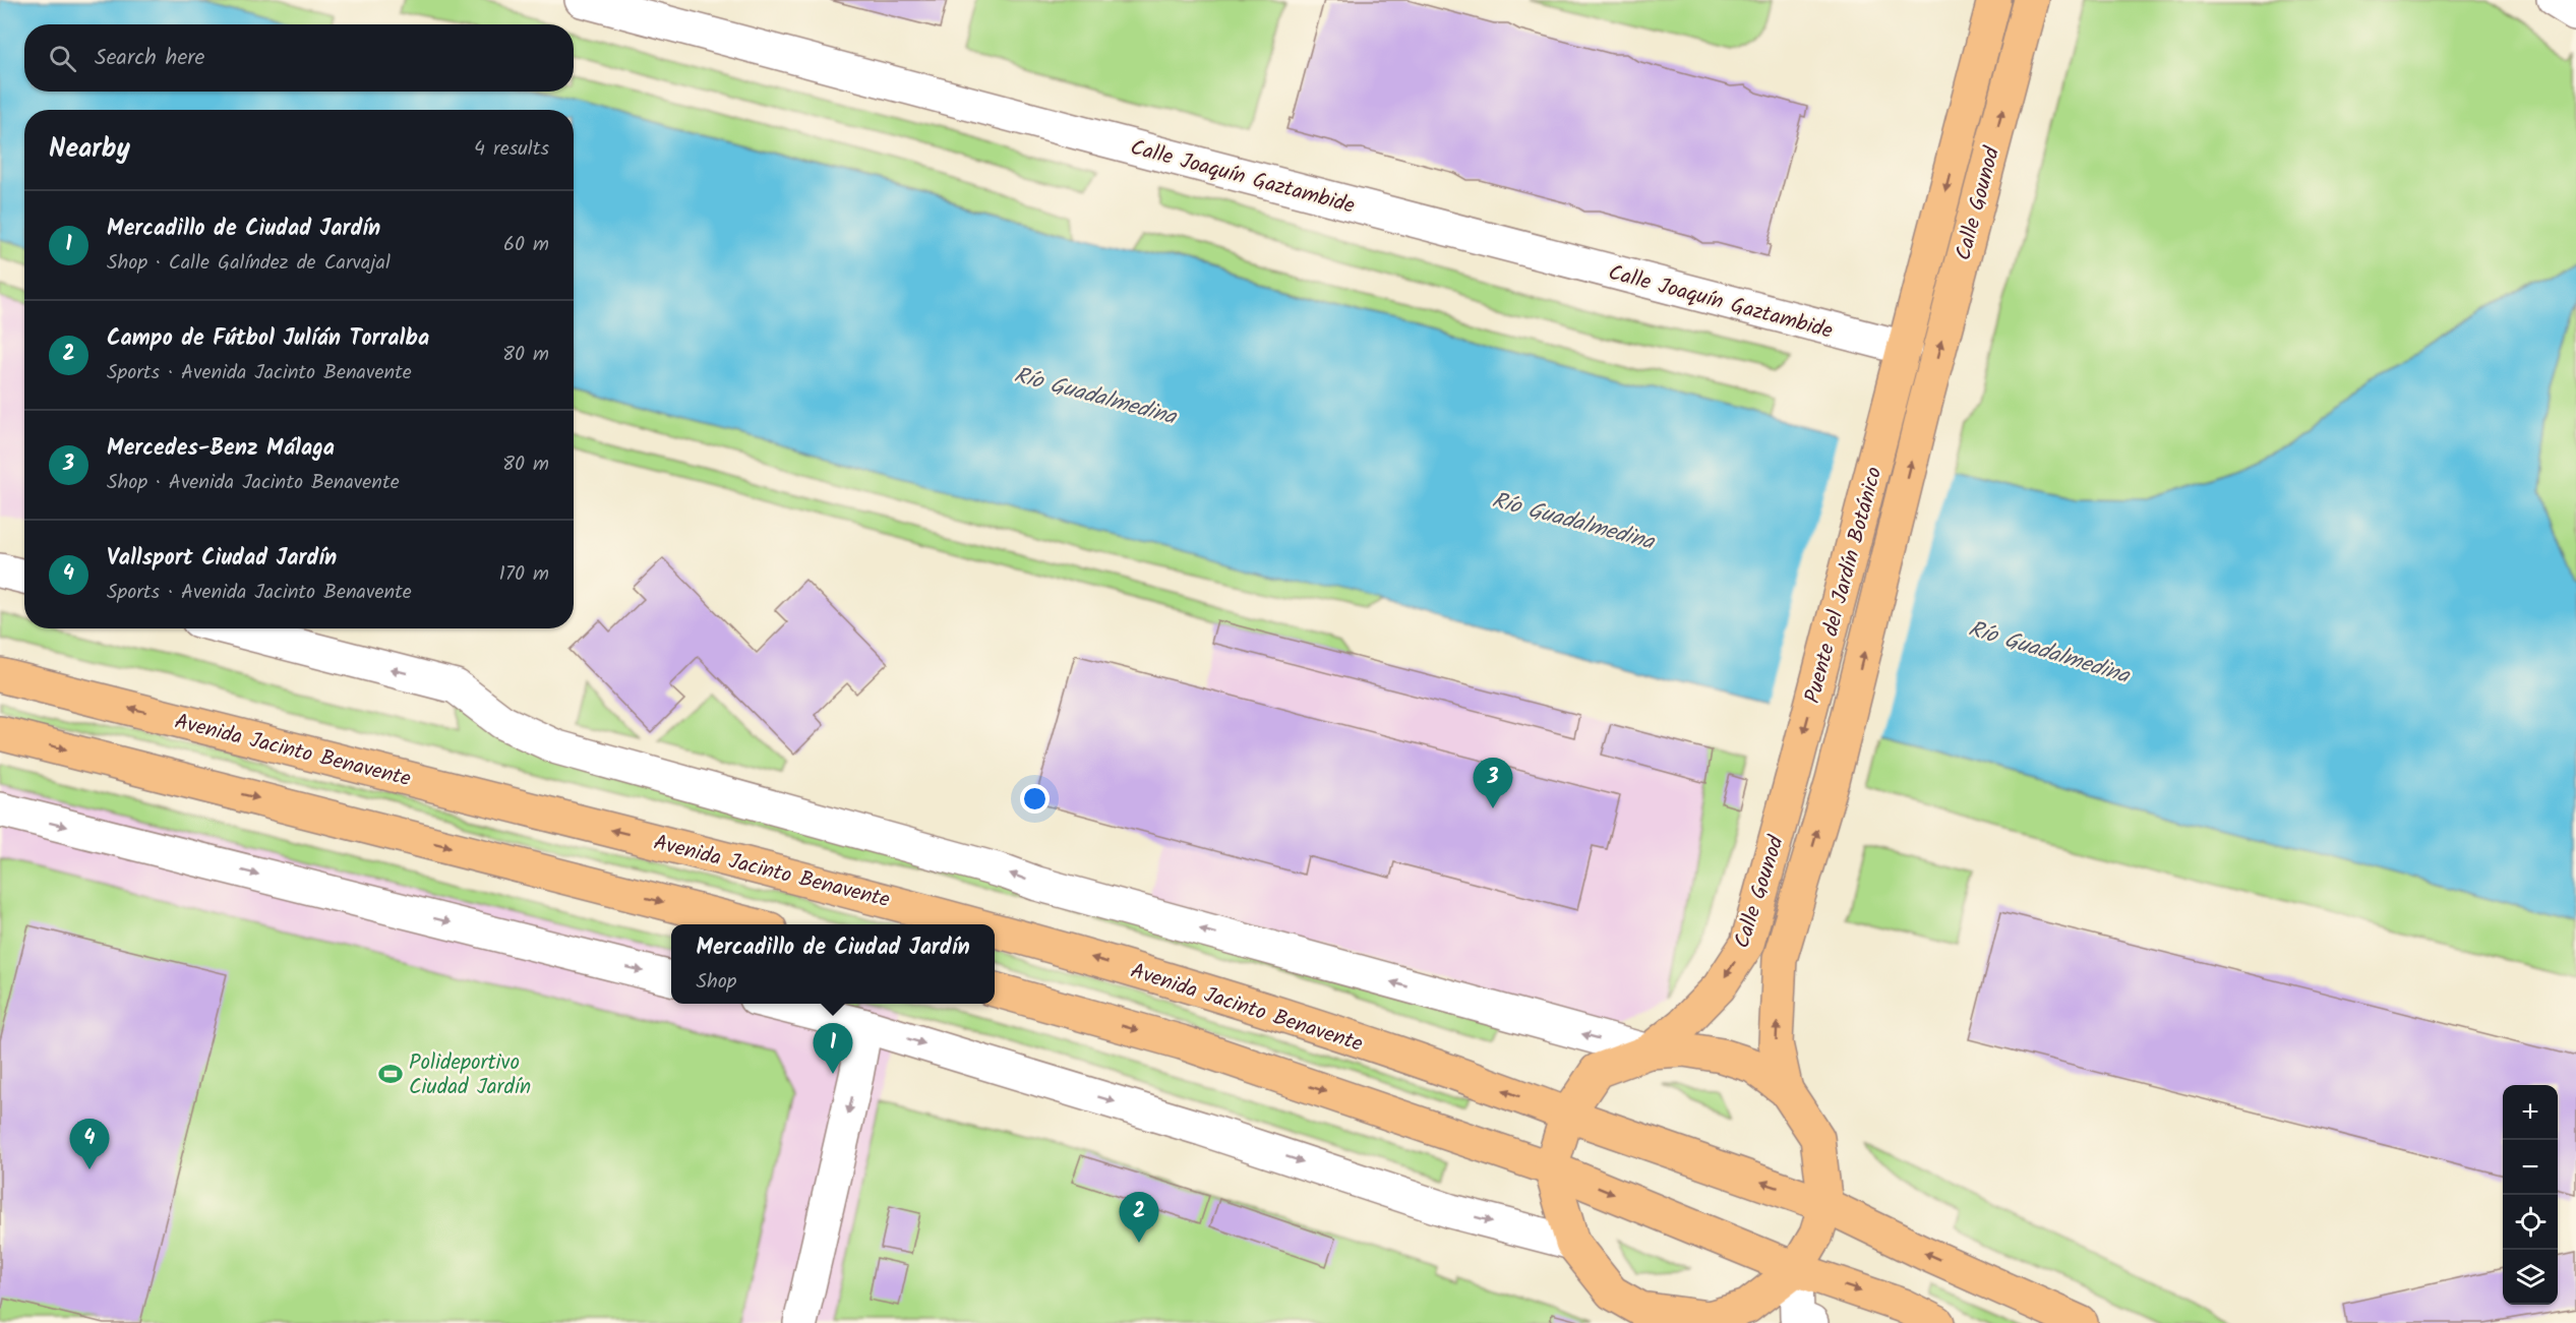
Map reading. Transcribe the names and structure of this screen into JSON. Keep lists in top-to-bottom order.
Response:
{
  "streets": {
    "main road": ["Calle Gounod", "Puente del Jardín Botánico", "Avenida Jacinto Benavente"],
    "street": ["Calle Joaquín Gaztambide"]
  },
  "crossings": [
    ["Calle Joaquín Gaztambide", "Calle Gounod"],
    ["Calle Gounod", "Puente del Jardín Botánico"]
  ],
  "water": ["Río Guadalmedina"],
  "places": {
    "sports": ["Polideportivo Ciudad Jardín"]
  },
  "page": {
    "search": "Search here",
    "heading": ["Nearby", "4 results"],
    "list": [
      {
        "mark": "1",
        "name": "Mercadillo de Ciudad Jardín",
        "note": "Shop · Calle Galíndez de Carvajal",
        "value": "60 m"
      },
      {
        "mark": "2",
        "name": "Campo de Fútbol Julíán Torralba",
        "note": "Sports · Avenida Jacinto Benavente",
        "value": "80 m"
      },
      {
        "mark": "3",
        "name": "Mercedes-Benz Málaga",
        "note": "Shop · Avenida Jacinto Benavente",
        "value": "80 m"
      },
      {
        "mark": "4",
        "name": "Vallsport Ciudad Jardín",
        "note": "Sports · Avenida Jacinto Benavente",
        "value": "170 m"
      }
    ],
    "pins": [
      "3",
      "1",
      "4",
      "2"
    ],
    "popup": ["Mercadillo de Ciudad Jardín", "Shop"],
    "map_buttons": ["+", "−"]
  }
}
